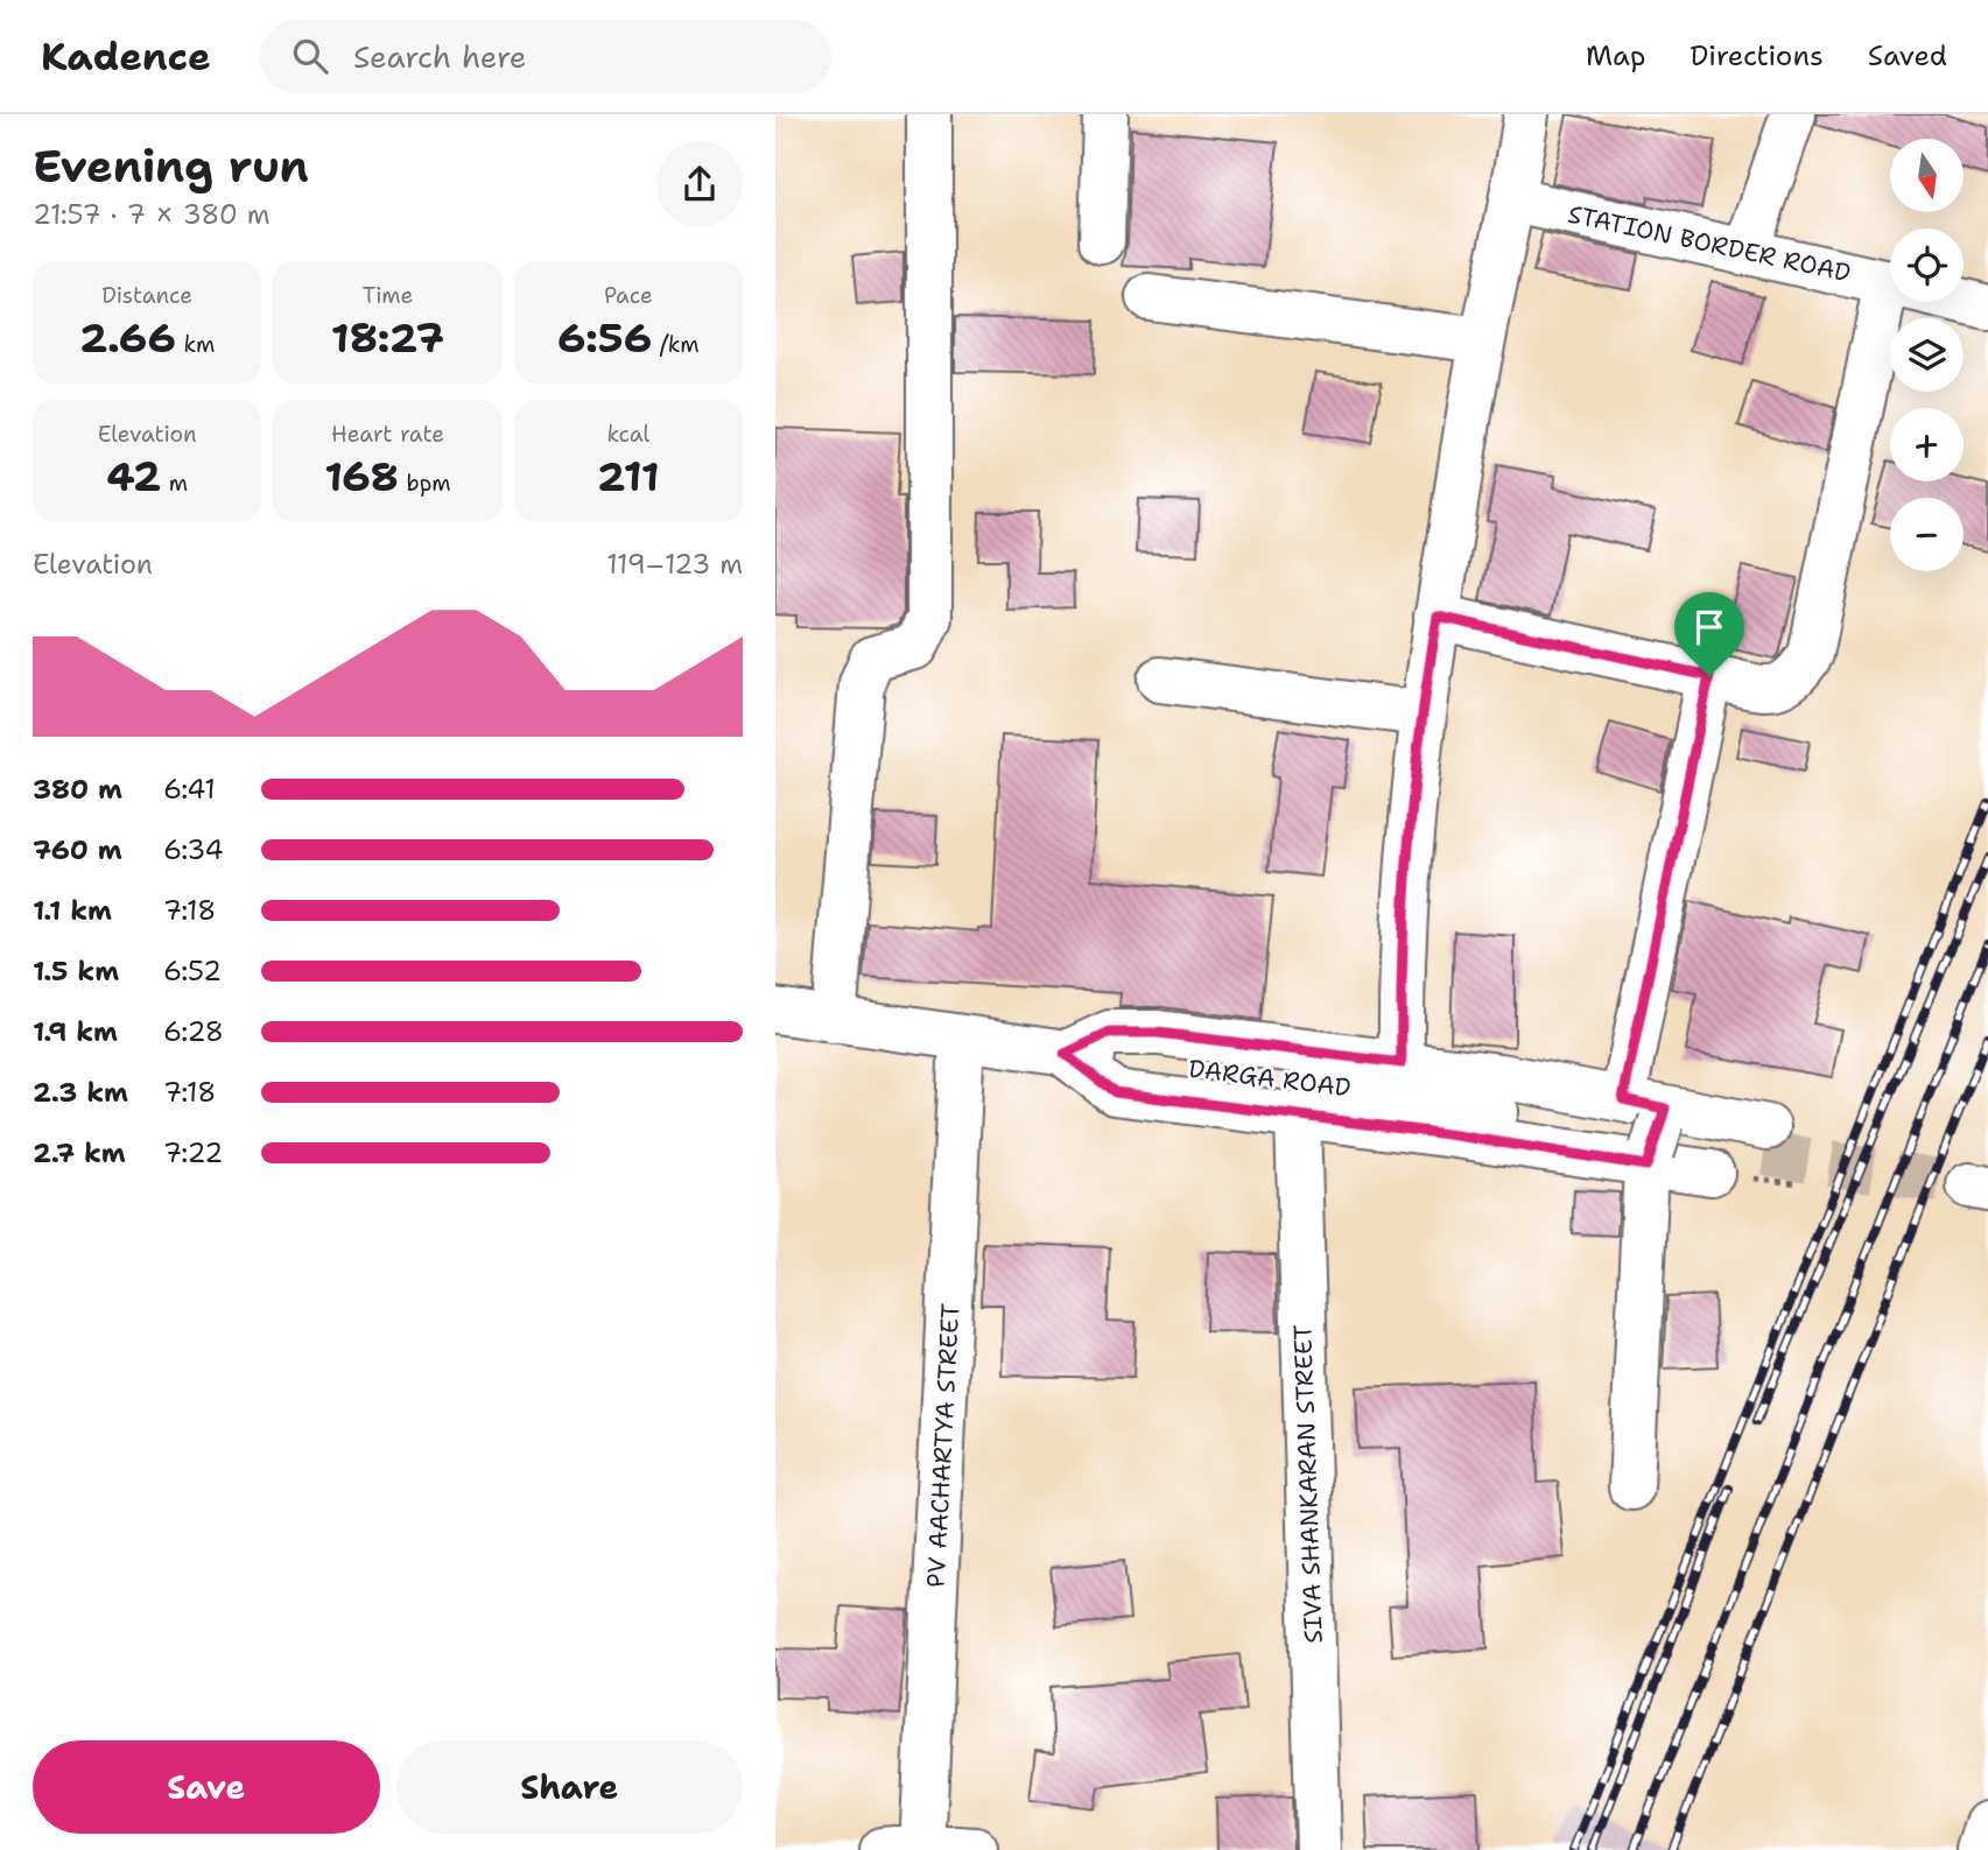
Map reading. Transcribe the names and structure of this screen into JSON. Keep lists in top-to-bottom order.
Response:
{
  "streets": {
    "street": [
      "STATION BORDER ROAD",
      "DARGA ROAD",
      "PV AACHARTYA STREET",
      "SIVA SHANKARAN STREET"
    ]
  },
  "crossings": [
    ["DARGA ROAD", "PV AACHARTYA STREET"]
  ],
  "north": "bottom",
  "page": {
    "header": "Kadence",
    "search": "Search here",
    "nav": ["Map", "Directions", "Saved"],
    "heading": ["Evening run", "21:57 · 7 × 380 m"],
    "map_buttons": ["+", "−"],
    "stats": [
      ["Distance", "2.66 km"],
      ["Time", "18:27"],
      ["Pace", "6:56 /km"],
      ["Elevation", "42 m"],
      ["Heart rate", "168 bpm"],
      ["kcal", "211"]
    ],
    "chart": ["Elevation", "119–123 m"],
    "list": [
      {
        "name": "380 m",
        "note": "6:41"
      },
      {
        "name": "760 m",
        "note": "6:34"
      },
      {
        "name": "1.1 km",
        "note": "7:18"
      },
      {
        "name": "1.5 km",
        "note": "6:52"
      },
      {
        "name": "1.9 km",
        "note": "6:28"
      },
      {
        "name": "2.3 km",
        "note": "7:18"
      },
      {
        "name": "2.7 km",
        "note": "7:22"
      }
    ],
    "buttons": ["Save", "Share"]
  }
}
